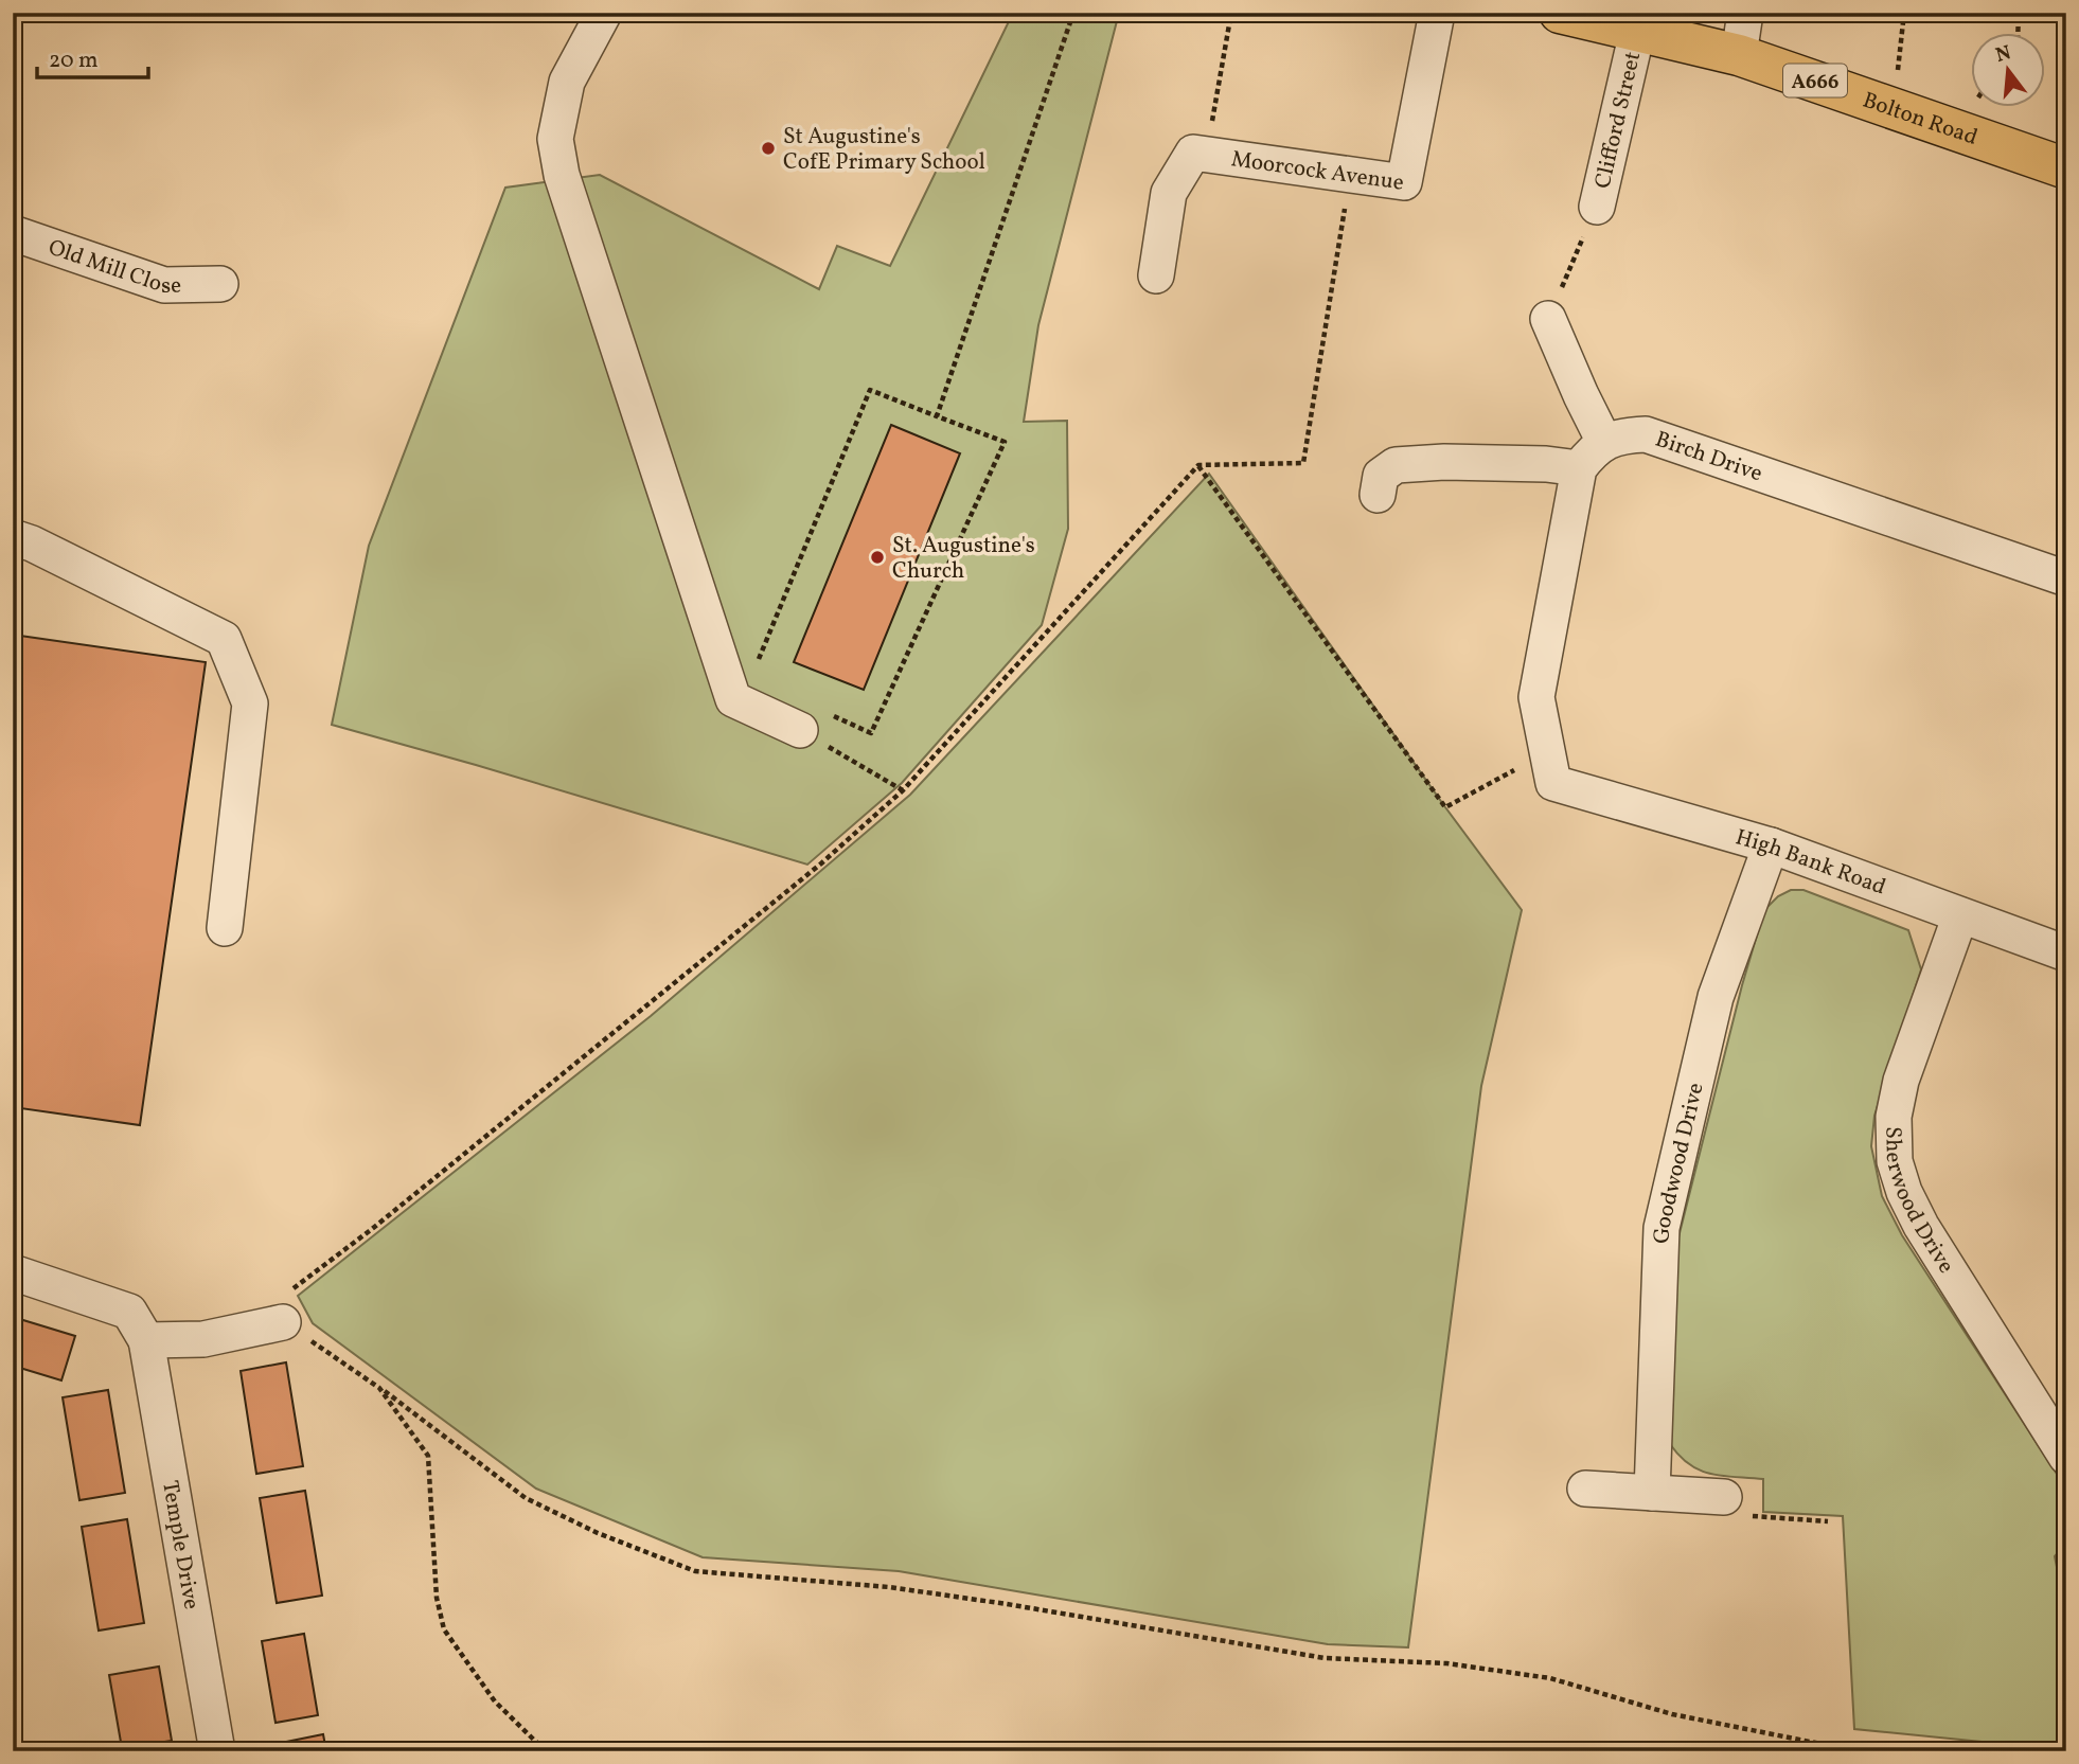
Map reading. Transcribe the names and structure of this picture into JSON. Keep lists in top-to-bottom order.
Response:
{
  "streets": {
    "main road": ["A666", "Bolton Road"],
    "street": [
      "Clifford Street",
      "Moorcock Avenue",
      "Old Mill Close",
      "Birch Drive",
      "High Bank Road",
      "Goodwood Drive",
      "Sherwood Drive",
      "Temple Drive"
    ]
  },
  "crossings": [
    ["Bolton Road", "Clifford Street"],
    ["High Bank Road", "Goodwood Drive"],
    ["High Bank Road", "Sherwood Drive"]
  ],
  "places": ["St Augustine's CofE Primary School", "St. Augustine's Church"],
  "scale_bar": "20 m",
  "north": "top"
}
